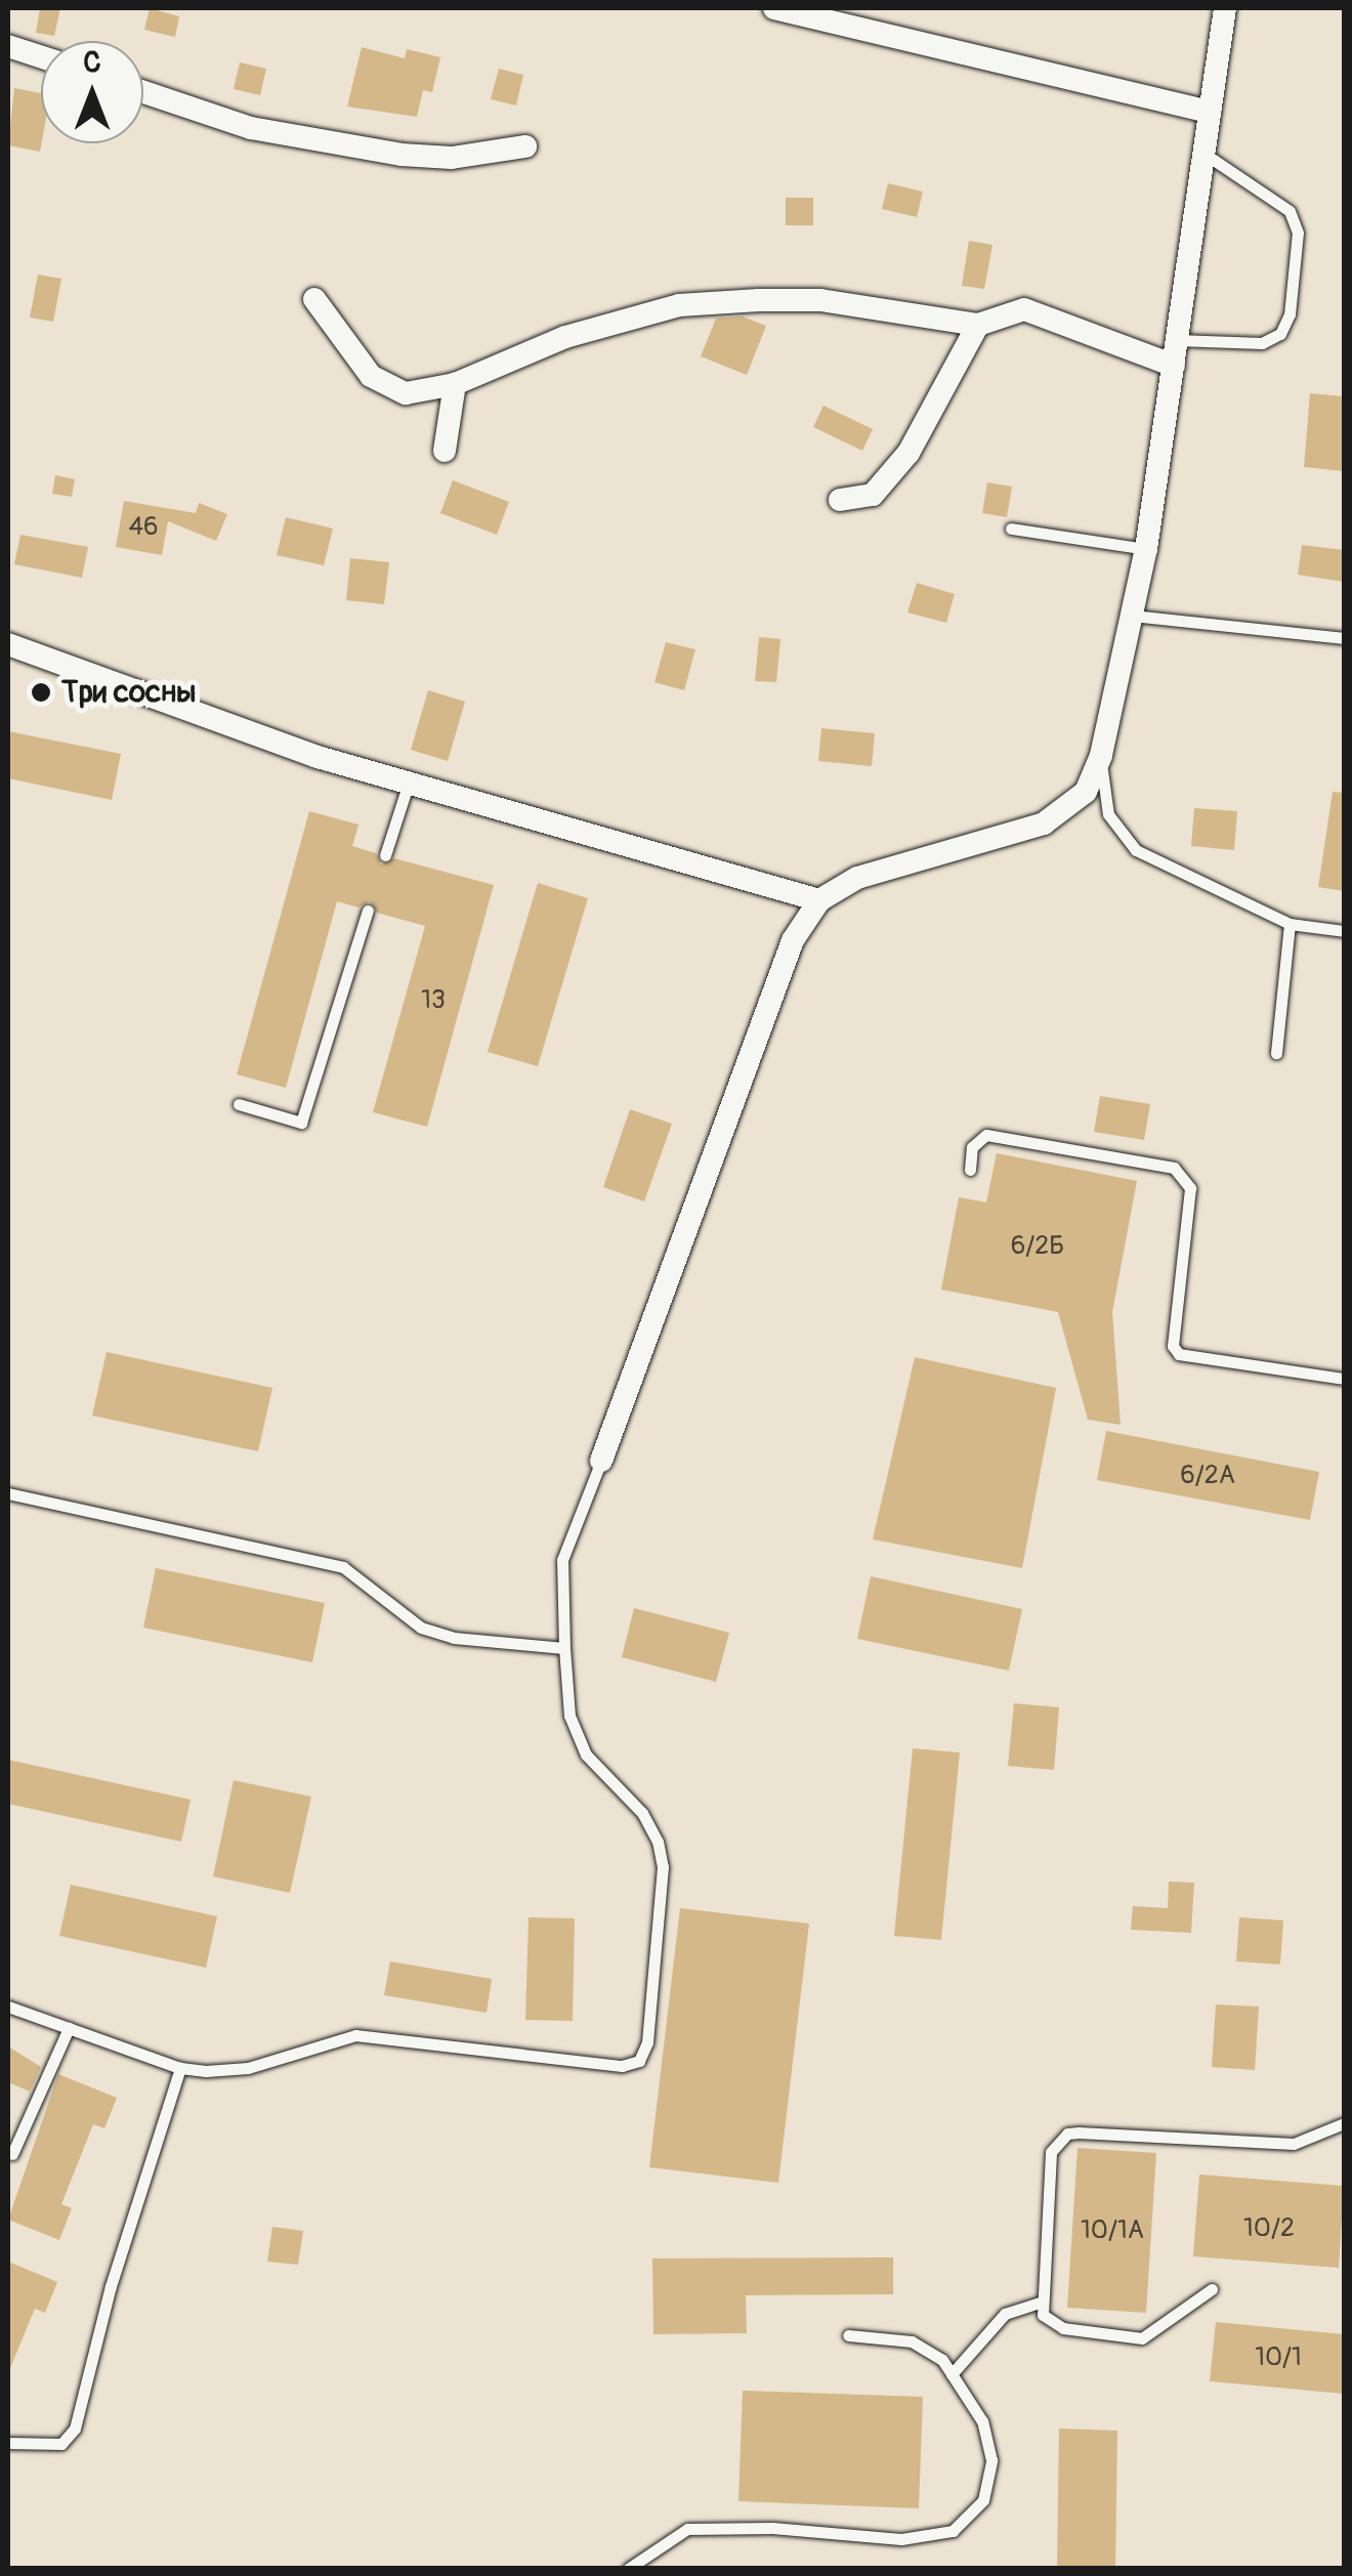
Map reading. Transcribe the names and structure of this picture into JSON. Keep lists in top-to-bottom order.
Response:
{
  "places": ["Три сосны"],
  "house_numbers": [
    "46",
    "13",
    "6/2Б",
    "6/2А",
    "10/2",
    "10/1А",
    "10/1"
  ],
  "north": "top"
}
